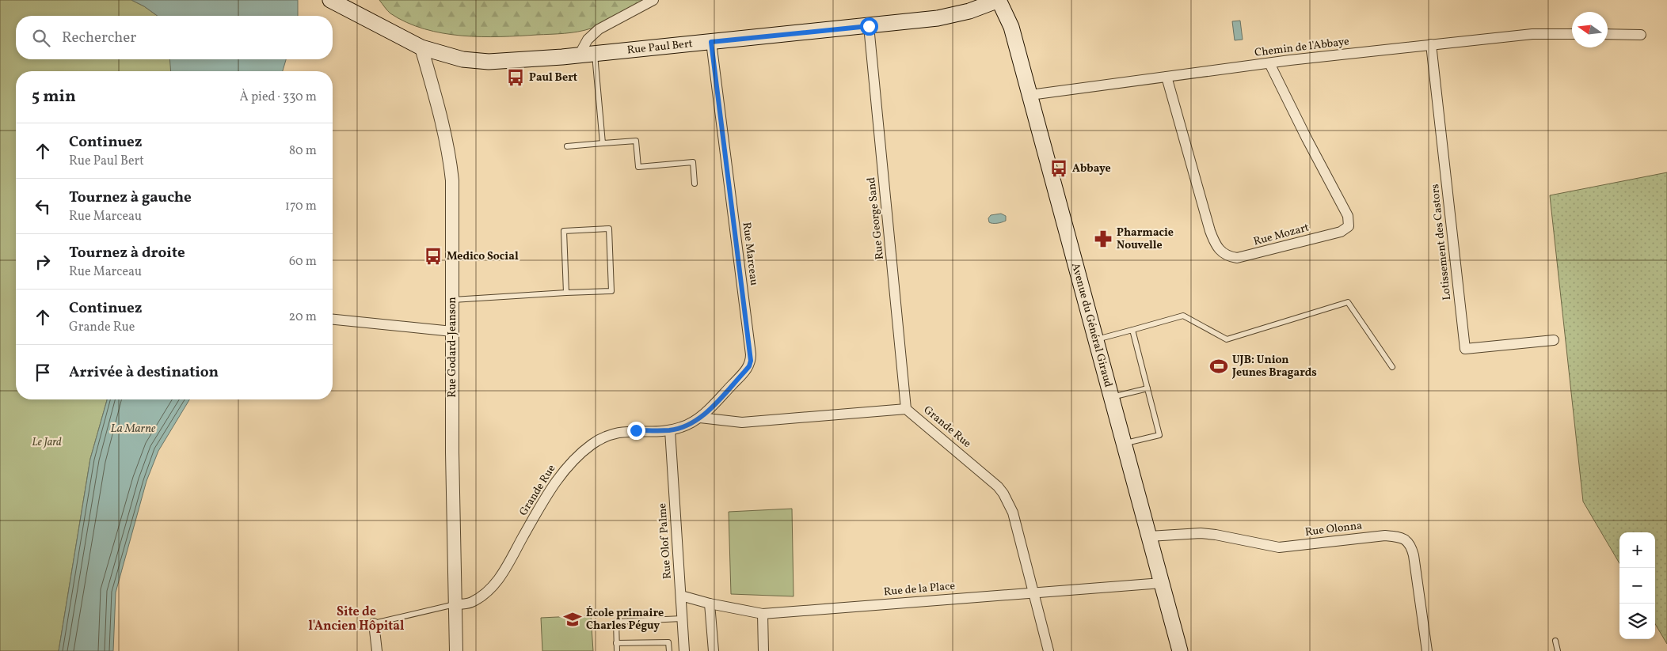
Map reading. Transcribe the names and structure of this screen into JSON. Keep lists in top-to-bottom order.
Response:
{
  "streets": {
    "main road": ["Rue Paul Bert", "Avenue du Général Giraud"],
    "street": [
      "Chemin de l'Abbaye",
      "Rue George Sand",
      "Rue Mozart",
      "Lotissement des Castors",
      "Rue Marceau",
      "Rue Godard-Jeanson",
      "Grande Rue",
      "Rue Olonna",
      "Rue Olof Palme",
      "Rue de la Place"
    ]
  },
  "crossings": [
    ["Rue Paul Bert", "Rue George Sand"],
    ["Rue Paul Bert", "Rue Marceau"],
    ["Rue Paul Bert", "Avenue du Général Giraud"],
    ["Rue Paul Bert", "Rue Godard-Jeanson"],
    ["Chemin de l'Abbaye", "Rue Mozart"],
    ["Chemin de l'Abbaye", "Lotissement des Castors"],
    ["Chemin de l'Abbaye", "Avenue du Général Giraud"],
    ["Rue George Sand", "Grande Rue"],
    ["Rue Marceau", "Grande Rue"],
    ["Rue Marceau", "Rue Olof Palme"],
    ["Avenue du Général Giraud", "Rue Olonna"],
    ["Avenue du Général Giraud", "Rue de la Place"],
    ["Rue Godard-Jeanson", "Grande Rue"],
    ["Grande Rue", "Rue Olof Palme"],
    ["Grande Rue", "Rue de la Place"],
    ["Rue Olof Palme", "Rue de la Place"]
  ],
  "districts": ["Site de l'Ancien Hôpital"],
  "water": ["La Marne"],
  "parks": ["Le Jard"],
  "places": {
    "bus stop": ["Paul Bert", "Abbaye", "Medico Social"],
    "pharmacy": ["Pharmacie Nouvelle"],
    "sports": ["UJB: Union Jeunes Bragards"],
    "school or university": ["École primaire Charles Péguy"]
  },
  "north": "left",
  "page": {
    "search": "Rechercher",
    "heading": ["5 min", "À pied · 330 m"],
    "list": [
      ["Continuez", "Rue Paul Bert", "80 m"],
      ["Tournez à gauche", "Rue Marceau", "170 m"],
      ["Tournez à droite", "Rue Marceau", "60 m"],
      ["Continuez", "Grande Rue", "20 m"],
      "Arrivée à destination"
    ],
    "map_buttons": ["+", "−"]
  }
}
